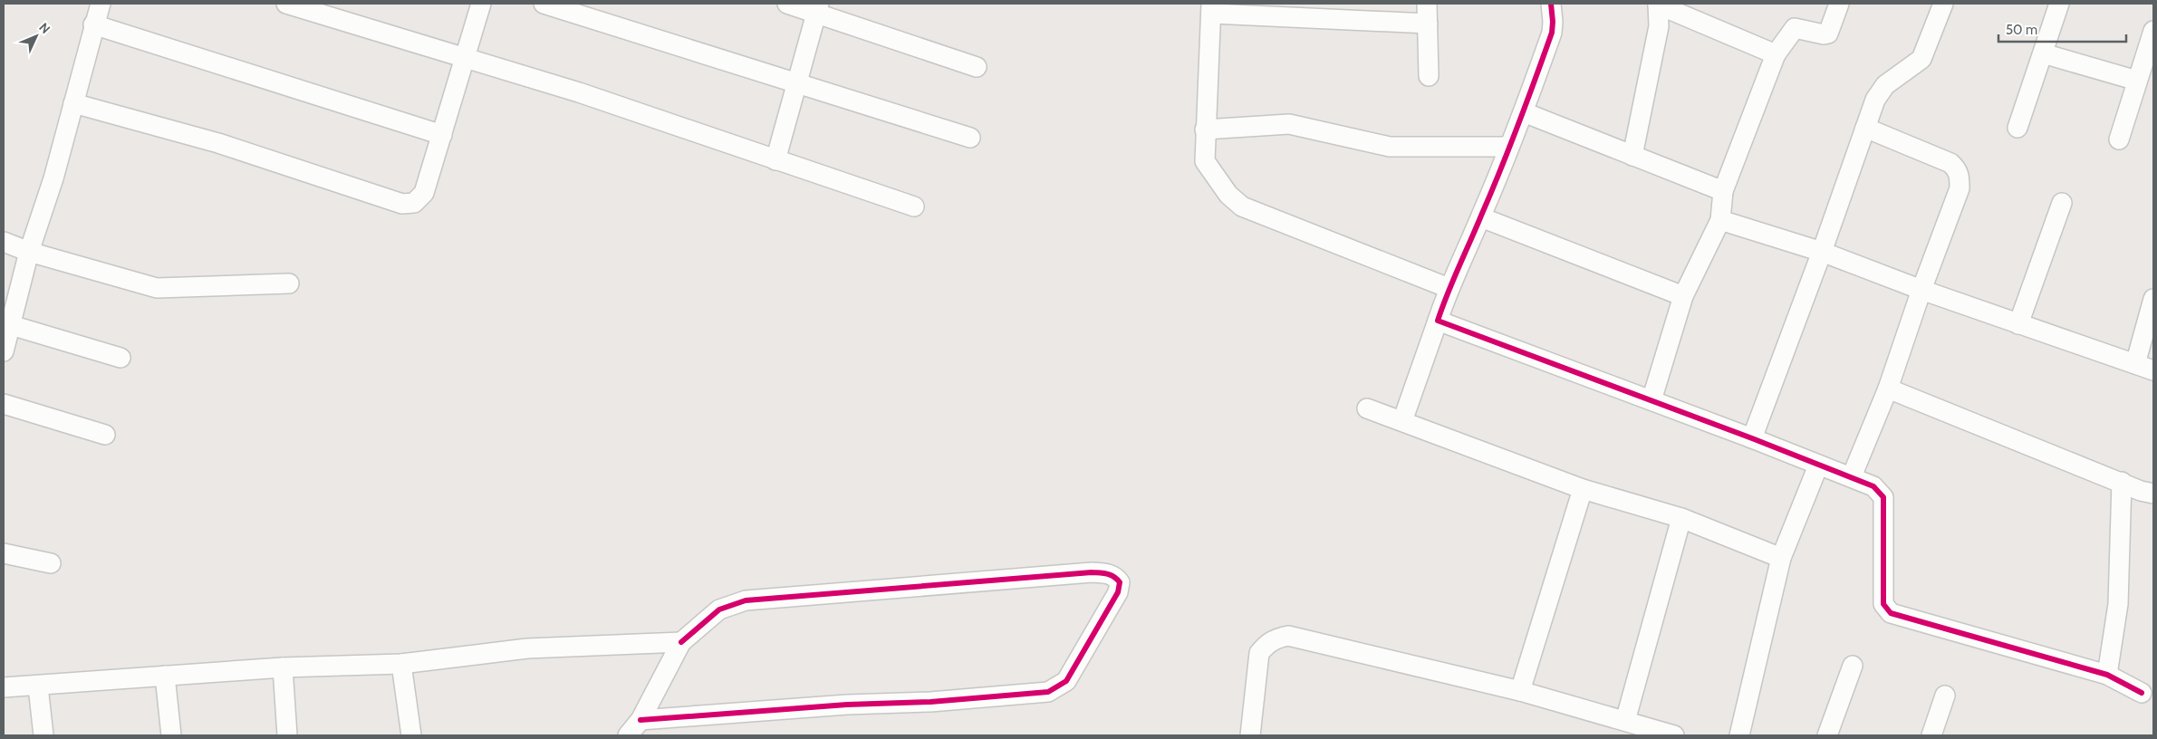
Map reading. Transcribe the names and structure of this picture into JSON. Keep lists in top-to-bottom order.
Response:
{
  "scale_bar": "50 m",
  "north": "top right"
}
